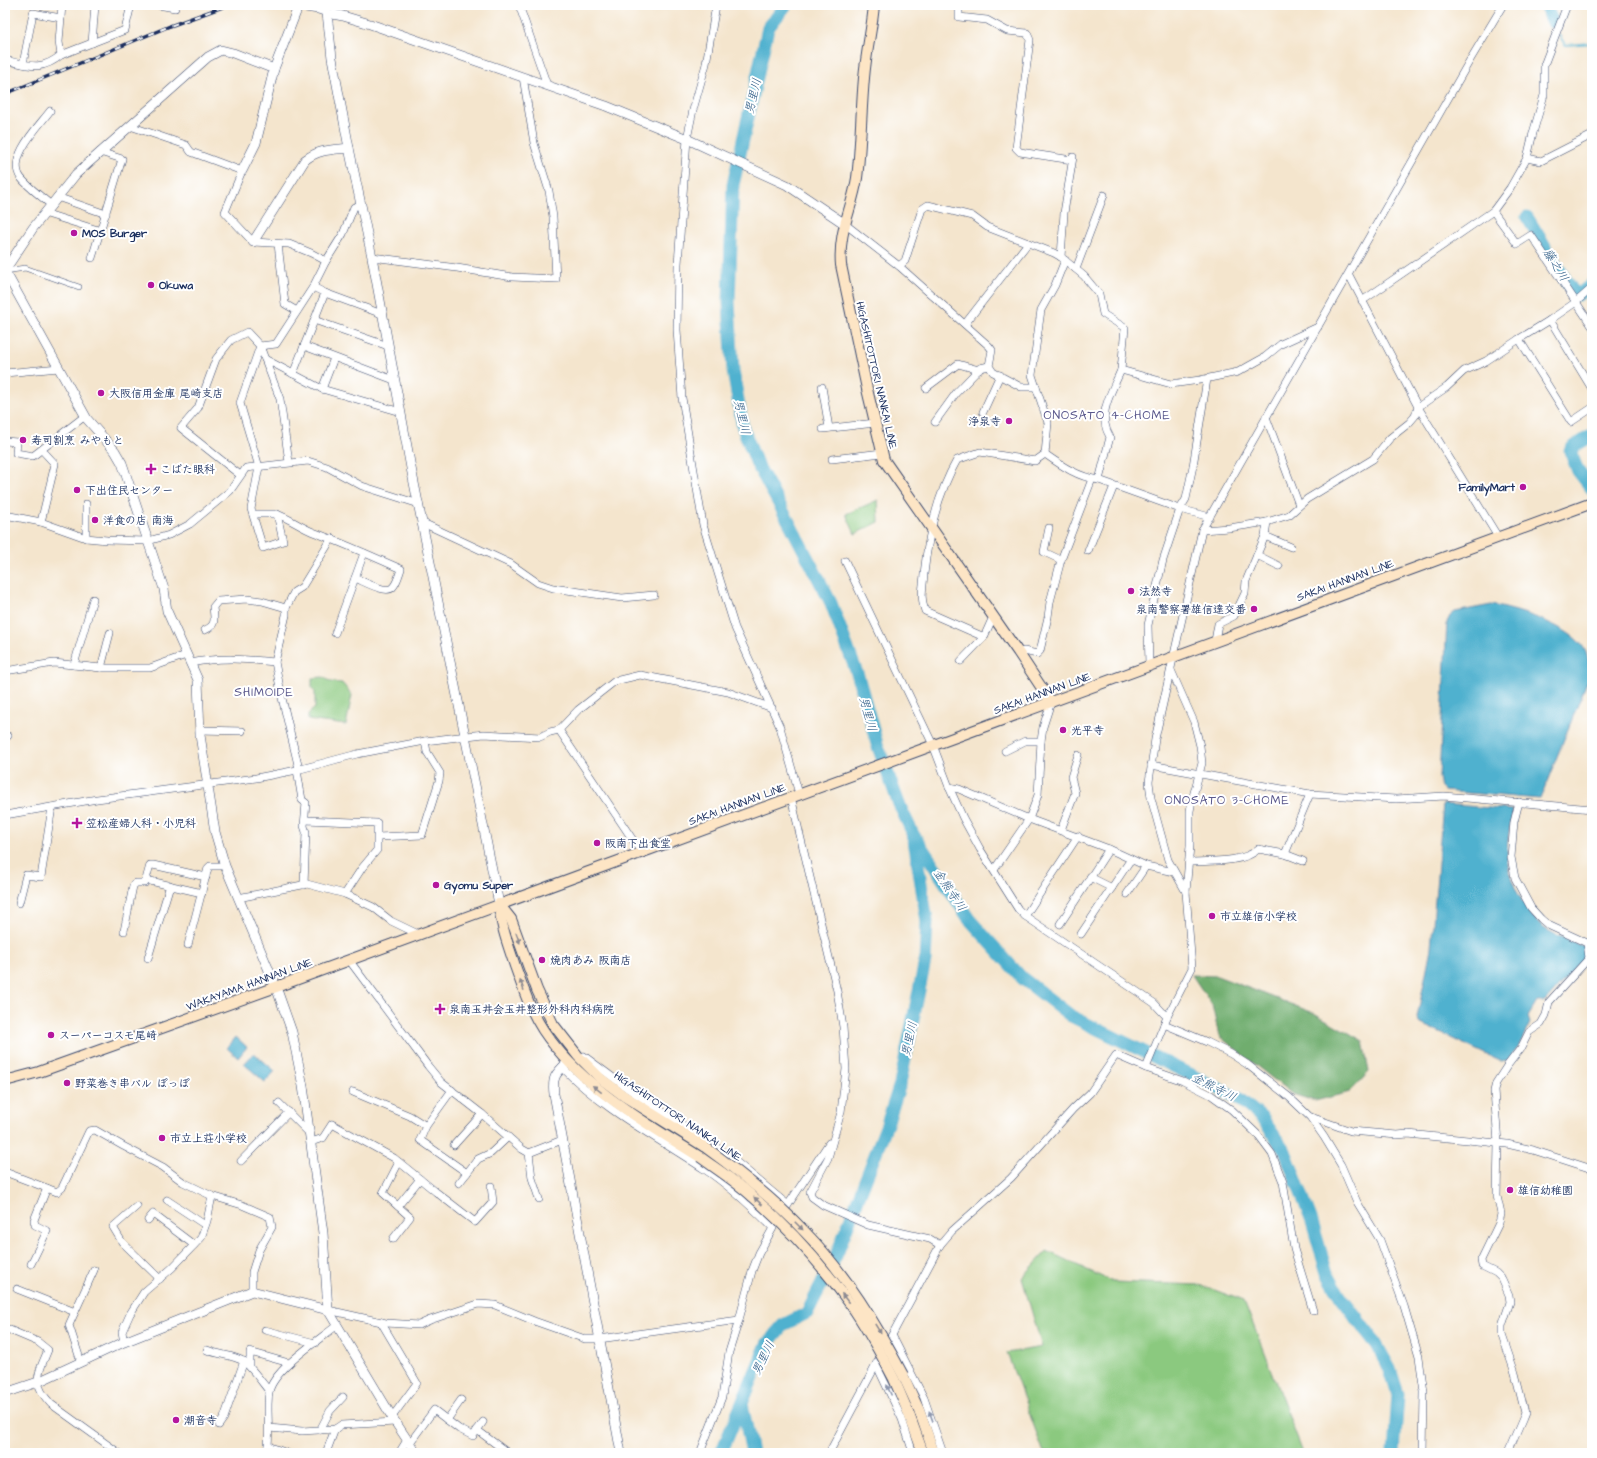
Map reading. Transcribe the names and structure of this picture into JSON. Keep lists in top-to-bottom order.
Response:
{
  "streets": {
    "main road": ["HIGASHITOTTORI NANKAI LINE", "SAKAI HANNAN LINE", "WAKAYAMA HANNAN LINE"]
  },
  "crossings": [
    ["HIGASHITOTTORI NANKAI LINE", "SAKAI HANNAN LINE"],
    ["HIGASHITOTTORI NANKAI LINE", "WAKAYAMA HANNAN LINE"],
    ["SAKAI HANNAN LINE", "WAKAYAMA HANNAN LINE"]
  ],
  "districts": ["ONOSATO 4-CHOME", "SHIMOIDE", "ONOSATO 3-CHOME"],
  "water": ["男里川", "藤之川", "金熊寺川"],
  "places": {
    "other": [
      "MOS Burger",
      "Okuwa",
      "大阪信用金庫 尾崎支店",
      "浄泉寺",
      "寿司割烹 みやもと",
      "FamilyMart",
      "下出住民センター",
      "洋食の店 南海",
      "法然寺",
      "泉南警察署雄信達交番",
      "光平寺",
      "阪南下出食堂",
      "Gyomu Super",
      "市立雄信小学校",
      "焼肉あみ 阪南店",
      "スーパーコスモ尾崎",
      "野菜巻き串バル ぽっぽ",
      "市立上荘小学校",
      "雄信幼稚園",
      "潮音寺"
    ],
    "health": ["こばた眼科", "笠松産婦人科・小児科", "泉南玉井会玉井整形外科内科病院"]
  }
}
